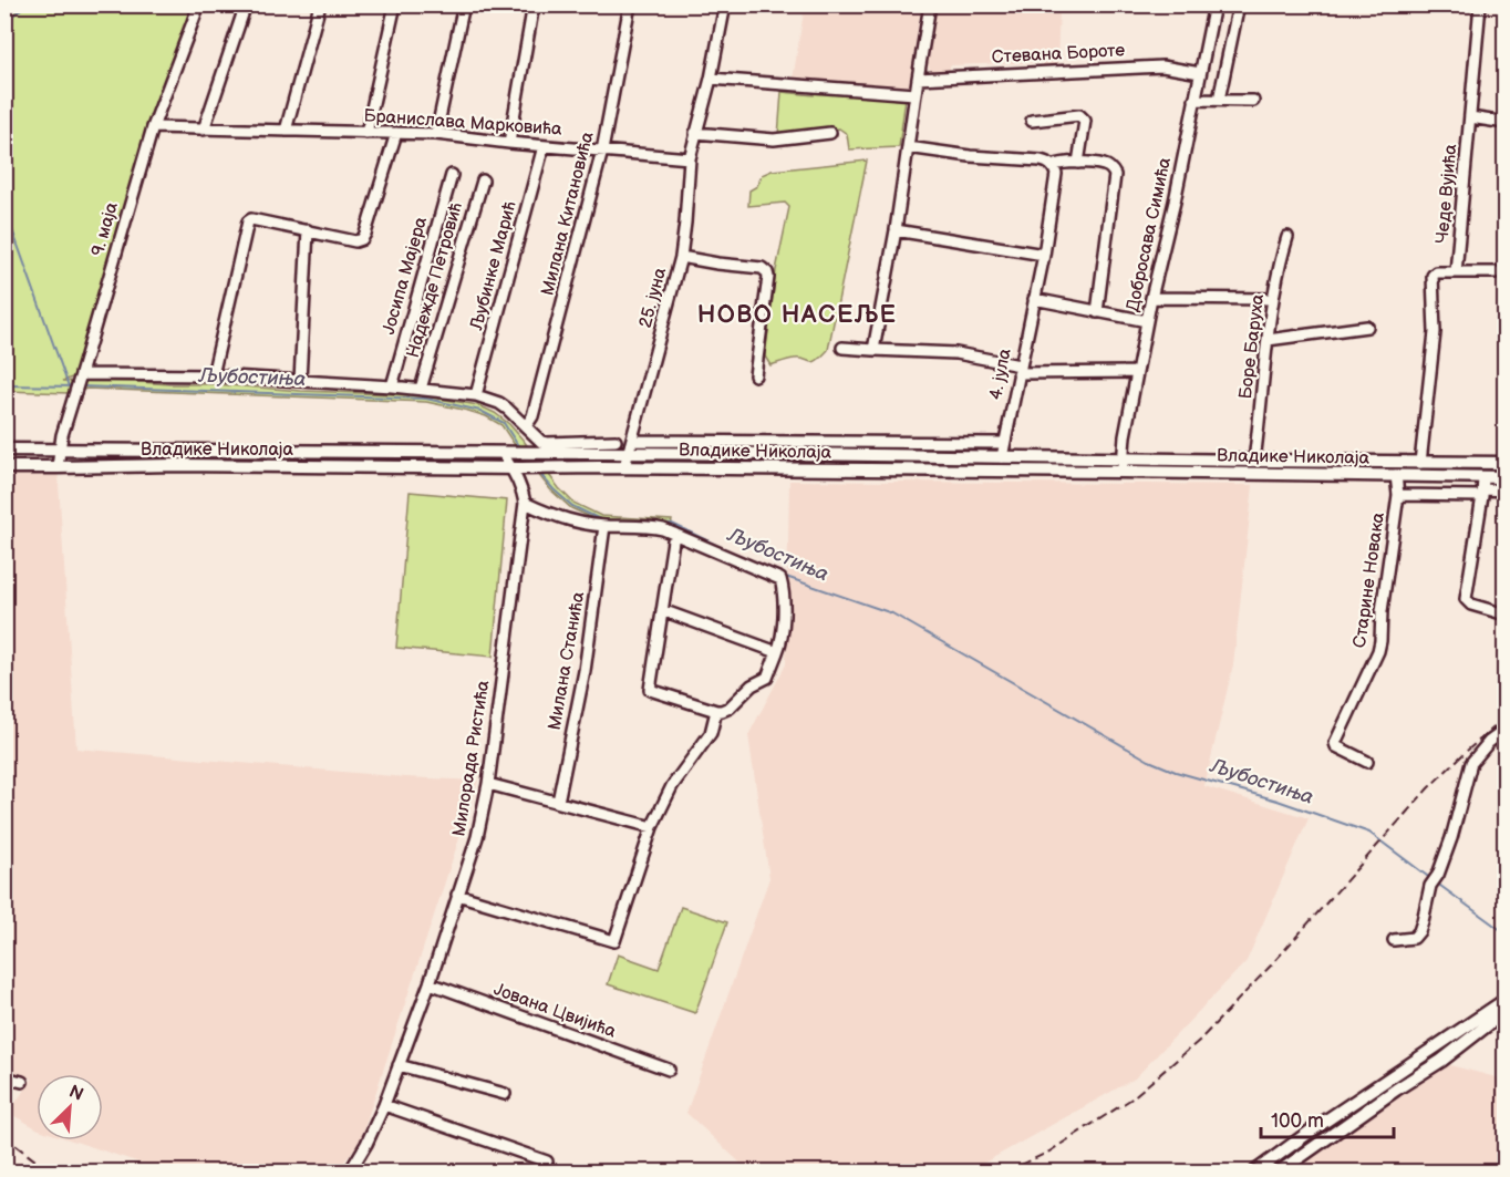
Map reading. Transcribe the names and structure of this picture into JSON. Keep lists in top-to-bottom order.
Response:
{
  "streets": {
    "main road": ["Владике Николаја"],
    "street": [
      "Стевана Бороте",
      "Бранислава Марковића",
      "Чеде Вујића",
      "Милана Китановића",
      "9. маја",
      "Добросава Симића",
      "Љубинке Марић",
      "Јосипа Мајера",
      "Надежде Петровић",
      "25. јуна",
      "Боре Баруха",
      "4. јула",
      "Старине Новака",
      "Милана Станића",
      "Милорада Ристића",
      "Јована Цвијића"
    ]
  },
  "crossings": [
    ["Стевана Бороте", "Добросава Симића"],
    ["Бранислава Марковића", "Милана Китановића"],
    ["Бранислава Марковића", "9. маја"],
    ["Бранислава Марковића", "Љубинке Марић"],
    ["Бранислава Марковића", "25. јуна"],
    ["9. маја", "Владике Николаја"],
    ["Добросава Симића", "Владике Николаја"],
    ["25. јуна", "Владике Николаја"],
    ["Боре Баруха", "Владике Николаја"],
    ["4. јула", "Владике Николаја"],
    ["Владике Николаја", "Старине Новака"],
    ["Владике Николаја", "Милорада Ристића"],
    ["Милорада Ристића", "Јована Цвијића"]
  ],
  "districts": ["НОВО НАСЕЉЕ"],
  "water": ["Љубостиња"],
  "scale_bar": "100 m",
  "north": "top right"
}
